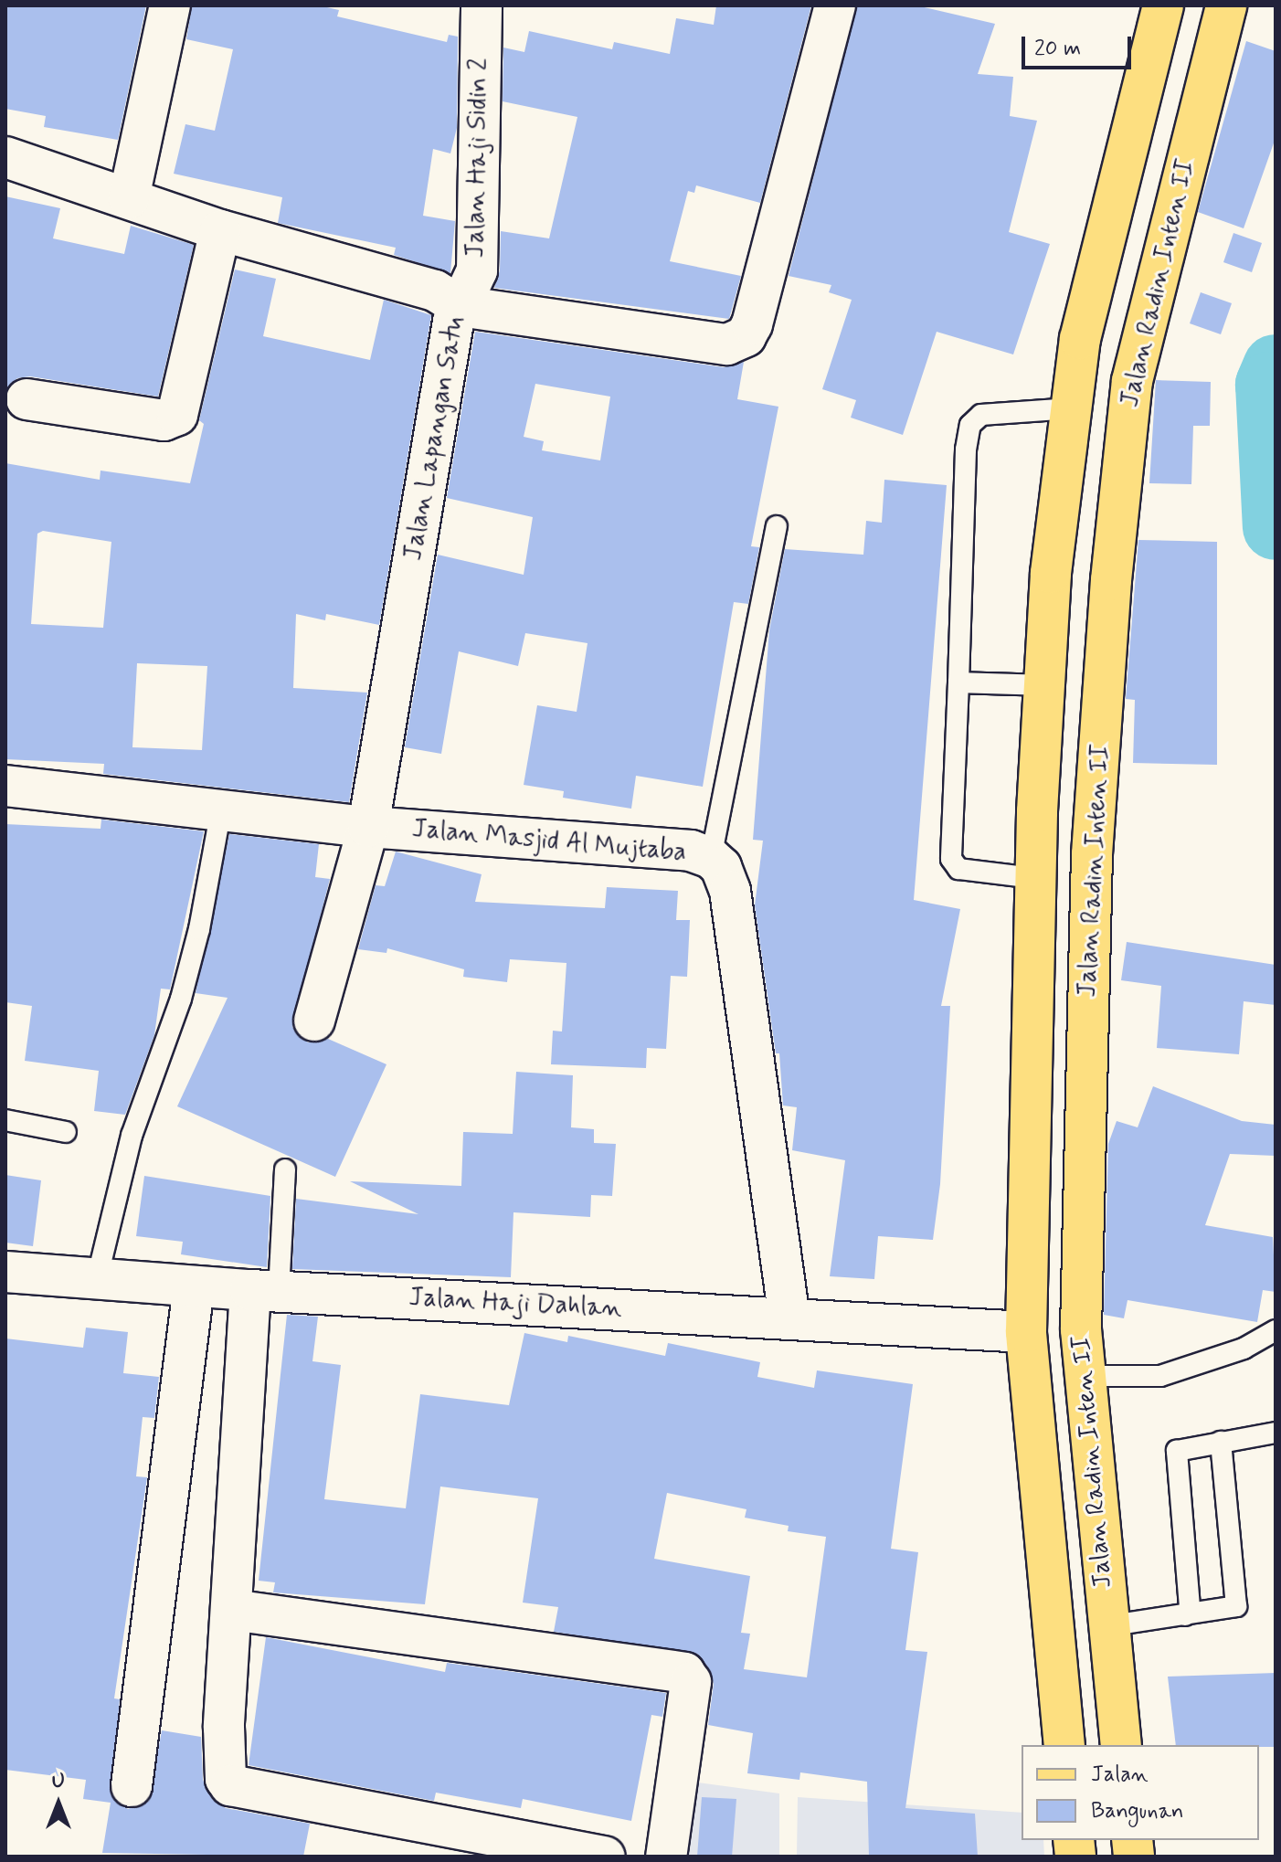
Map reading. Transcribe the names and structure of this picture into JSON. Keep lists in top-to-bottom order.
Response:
{
  "streets": {
    "main road": ["Jalan Radin Inten II"],
    "street": [
      "Jalan Haji Sidin 2",
      "Jalan Lapangan Satu",
      "Jalan Masjid Al Mujtaba",
      "Jalan Haji Dahlan"
    ]
  },
  "crossings": [
    ["Jalan Haji Sidin 2", "Jalan Lapangan Satu"],
    ["Jalan Radin Inten II", "Jalan Haji Dahlan"],
    ["Jalan Lapangan Satu", "Jalan Masjid Al Mujtaba"],
    ["Jalan Masjid Al Mujtaba", "Jalan Haji Dahlan"]
  ],
  "legend": ["Jalan", "Bangunan"],
  "scale_bar": "20 m",
  "north": "top"
}
